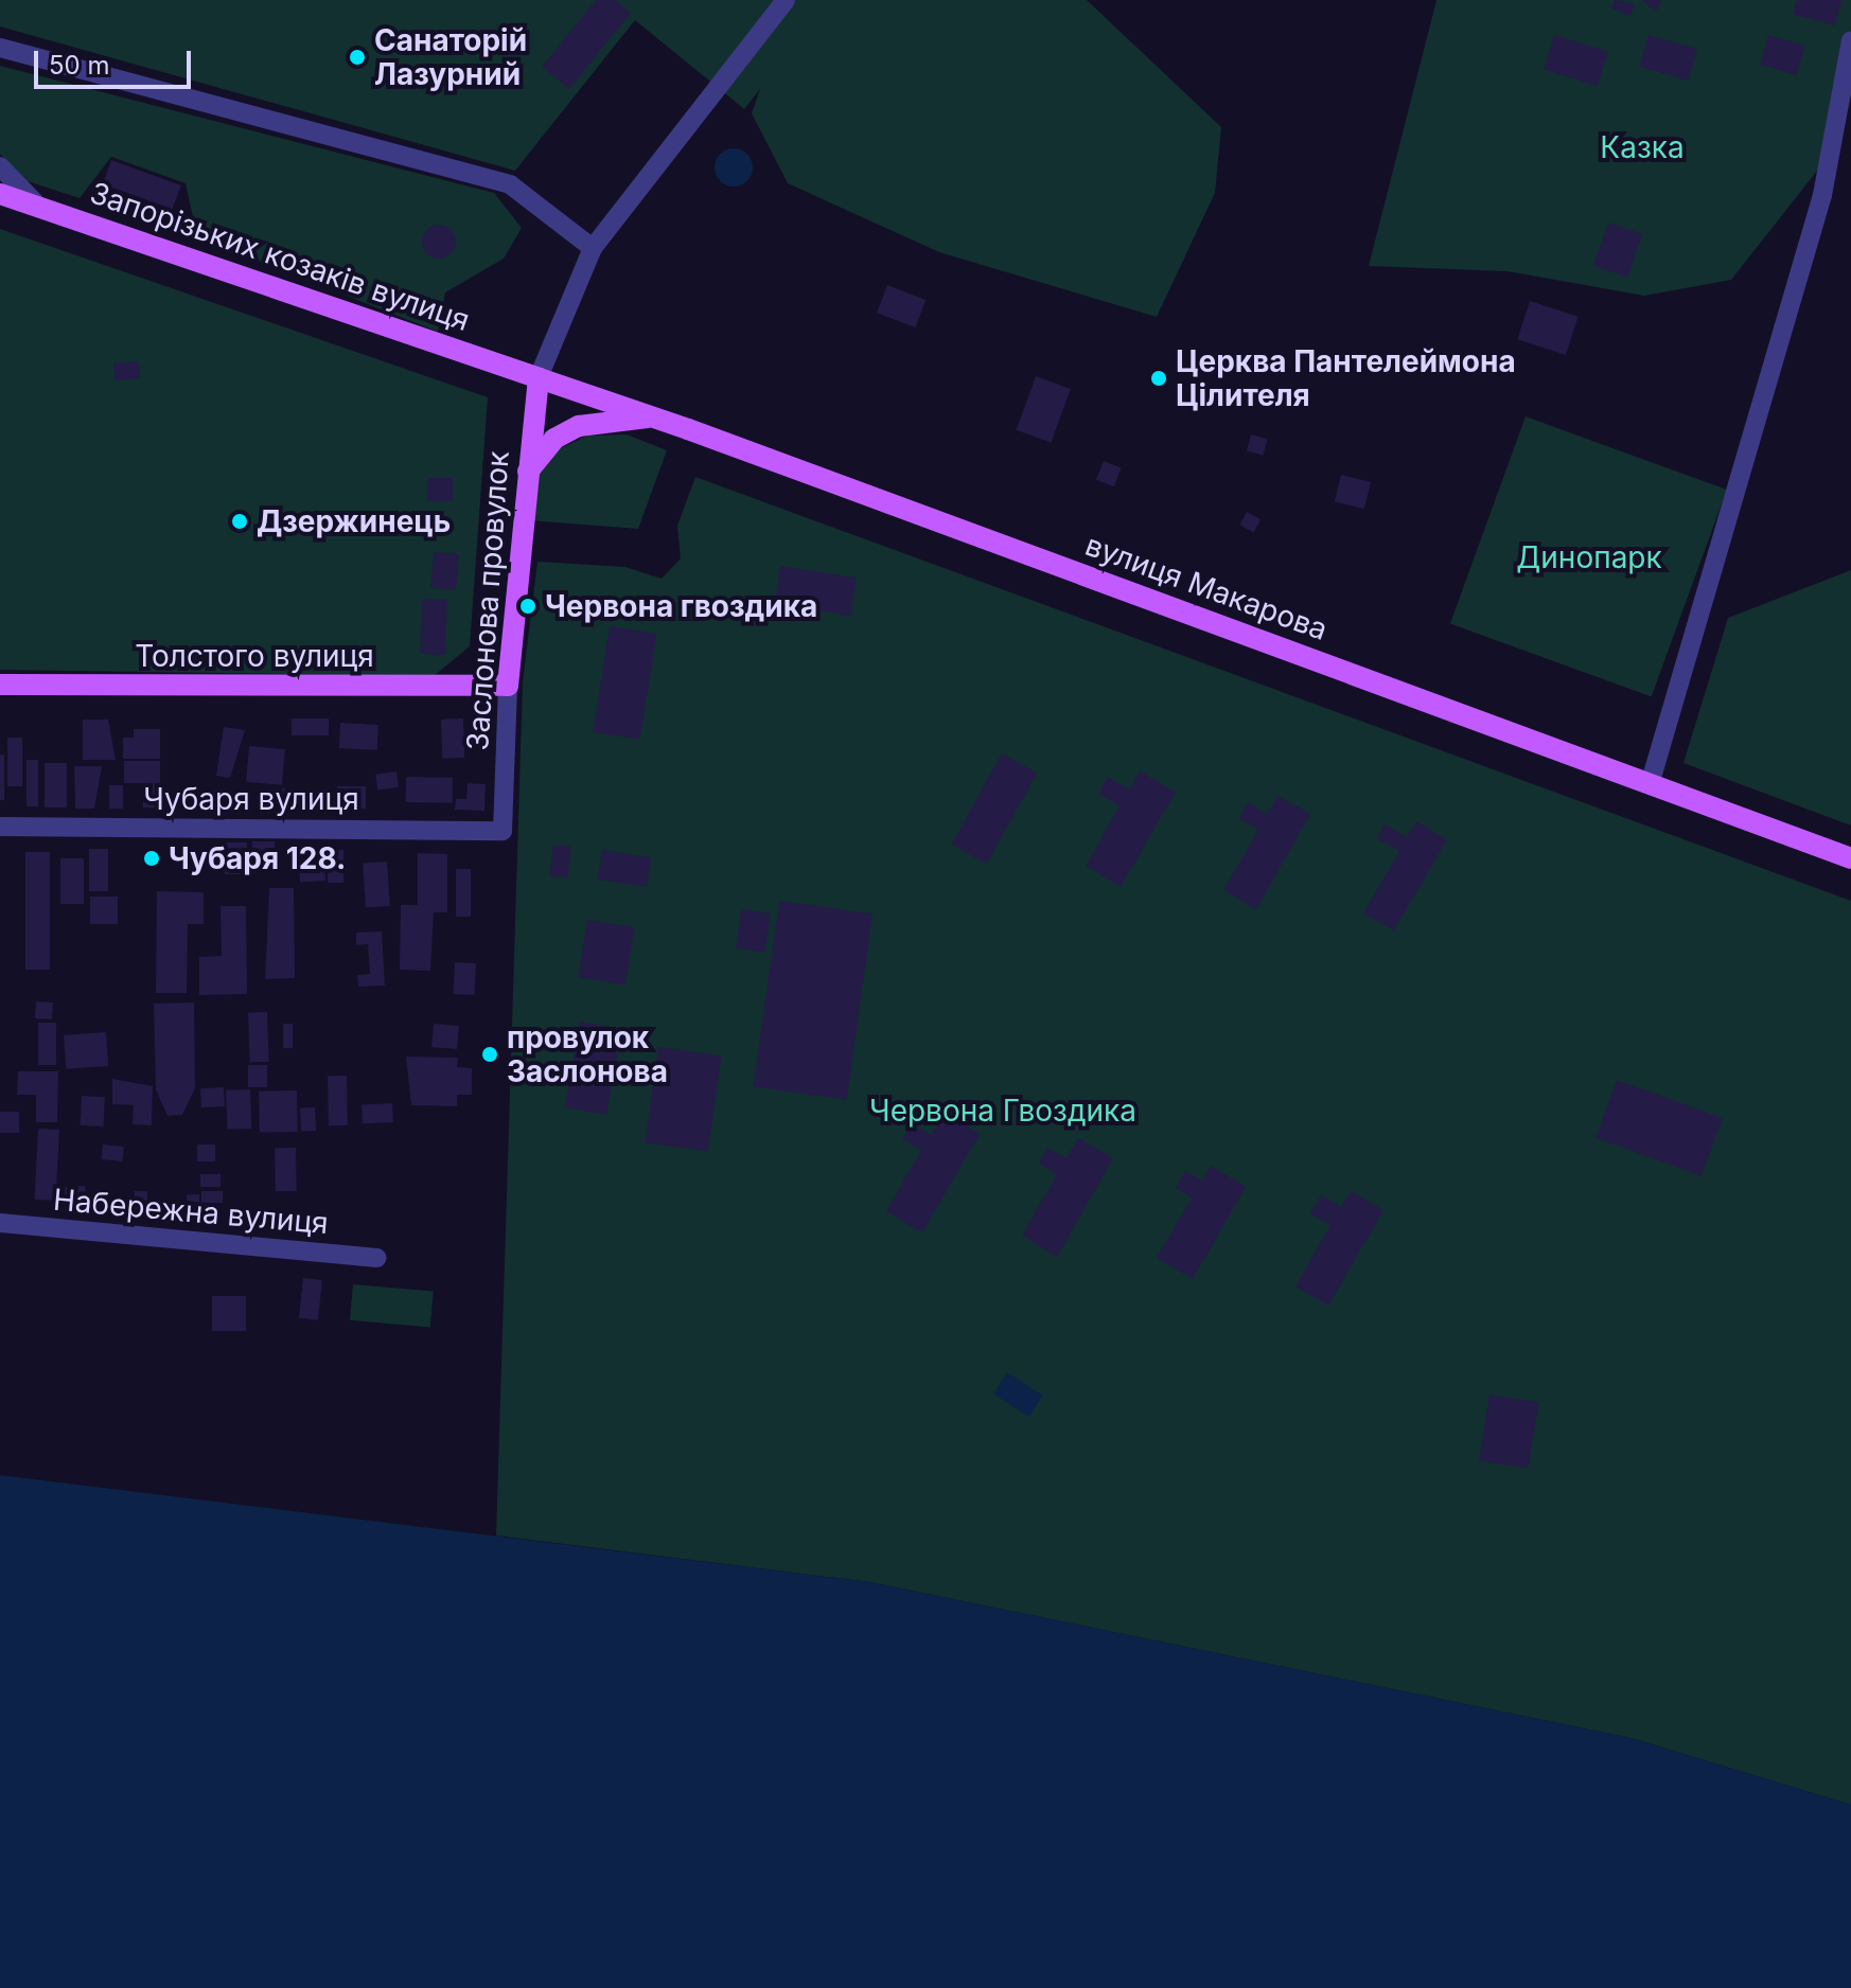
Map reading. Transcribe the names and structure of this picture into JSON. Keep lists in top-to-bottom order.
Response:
{
  "streets": {
    "main road": [
      "Запорізьких козаків вулиця",
      "вулиця Макарова",
      "Заслонова провулок",
      "Толстого вулиця"
    ],
    "street": ["Чубаря вулиця", "Набережна вулиця"]
  },
  "crossings": [
    ["Запорізьких козаків вулиця", "вулиця Макарова"],
    ["Запорізьких козаків вулиця", "Заслонова провулок"],
    ["вулиця Макарова", "Заслонова провулок"],
    ["Заслонова провулок", "Толстого вулиця"],
    ["Заслонова провулок", "Чубаря вулиця"]
  ],
  "parks": ["Казка", "Динопарк", "Червона Гвоздика"],
  "places": [
    "Санаторій Лазурний",
    "Церква Пантелеймона Цілителя",
    "Дзержинець",
    "Червона гвоздика",
    "Чубаря 128.",
    "провулок Заслонова"
  ],
  "scale_bar": "50 m"
}
